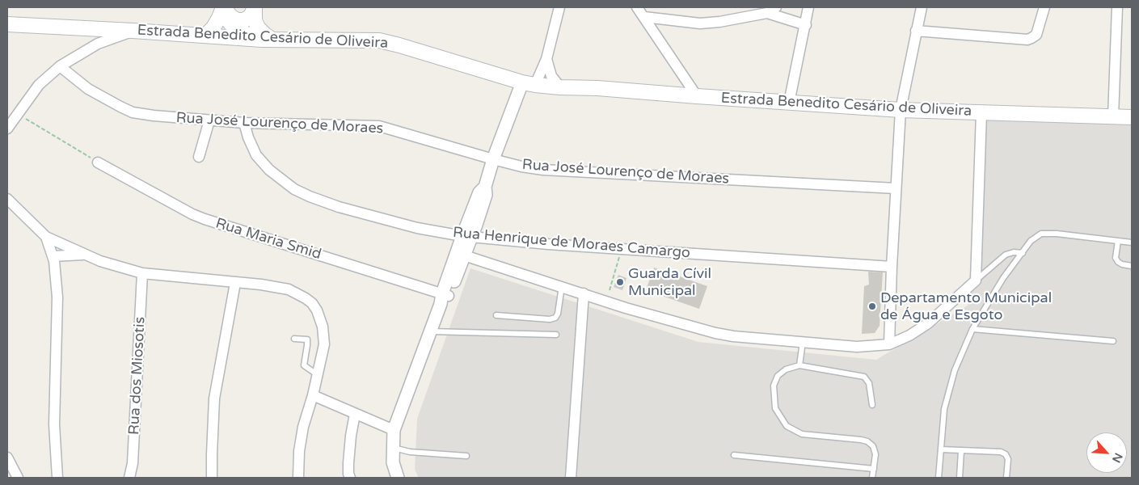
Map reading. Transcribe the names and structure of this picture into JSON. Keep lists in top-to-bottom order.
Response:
{
  "streets": {
    "main road": ["Estrada Benedito Cesário de Oliveira"],
    "street": [
      "Rua José Lourenço de Moraes",
      "Rua Maria Smid",
      "Rua Henrique de Moraes Camargo",
      "Rua dos Miosotis"
    ]
  },
  "crossings": [
    ["Rua José Lourenço de Moraes", "Rua Henrique de Moraes Camargo"]
  ],
  "places": ["Guarda Cívil Municipal", "Departamento Municipal de Água e Esgoto"],
  "north": "bottom right"
}
